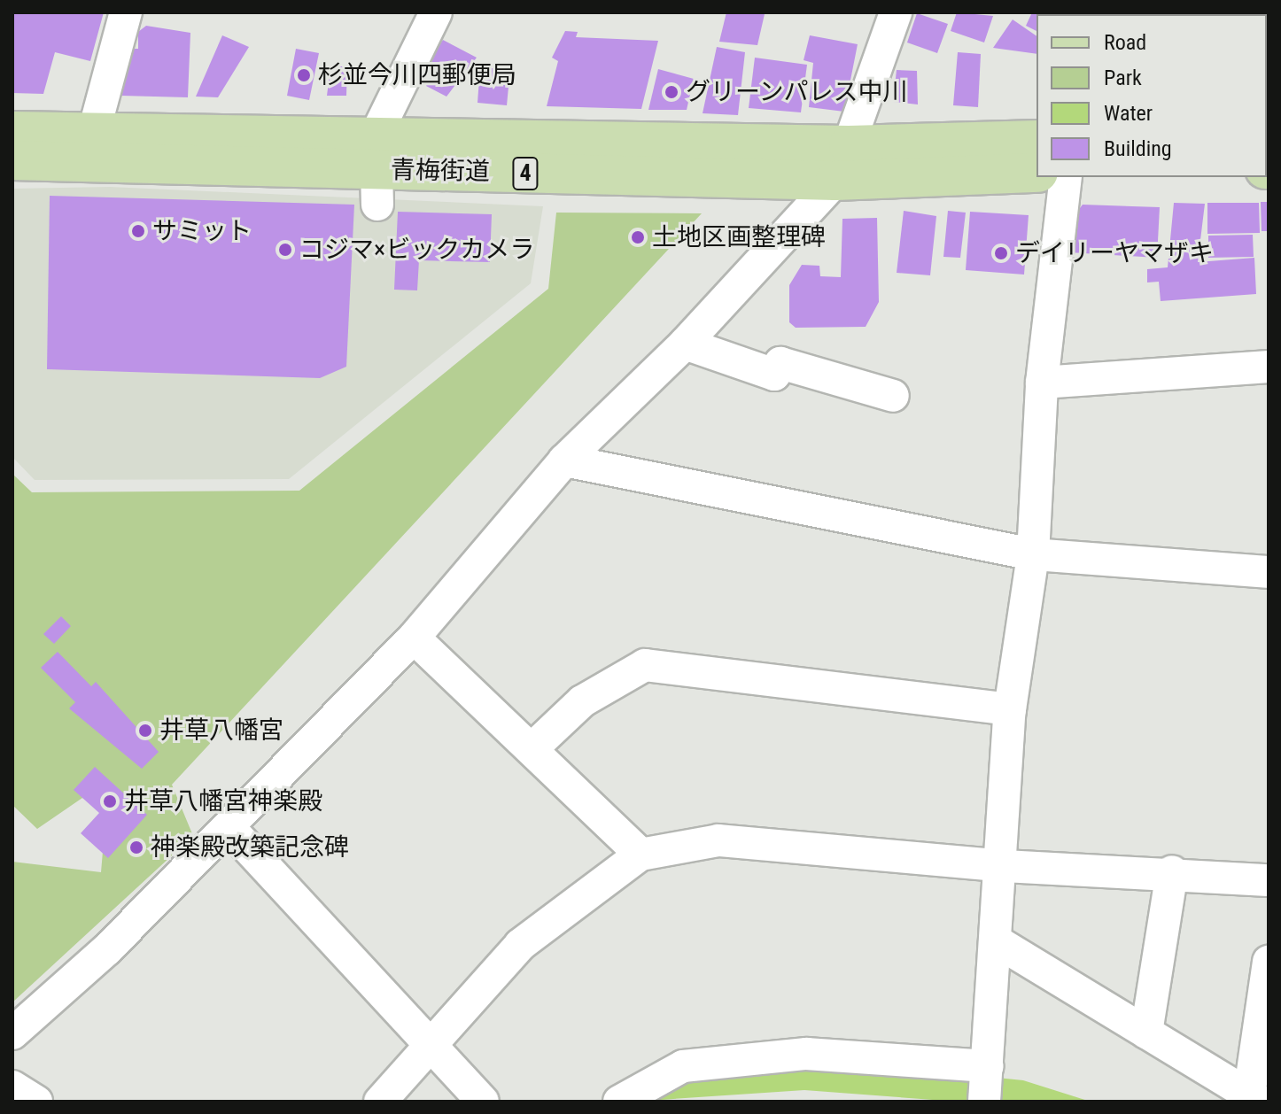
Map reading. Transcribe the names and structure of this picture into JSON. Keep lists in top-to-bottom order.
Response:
{
  "streets": {
    "main road": ["青梅街道", "4"]
  },
  "places": [
    "杉並今川四郵便局",
    "グリーンパレス中川",
    "サミット",
    "土地区画整理碑",
    "コジマ×ビックカメラ",
    "デイリーヤマザキ",
    "井草八幡宮",
    "井草八幡宮神楽殿",
    "神楽殿改築記念碑"
  ],
  "legend": [
    "Road",
    "Park",
    "Water",
    "Building"
  ]
}
